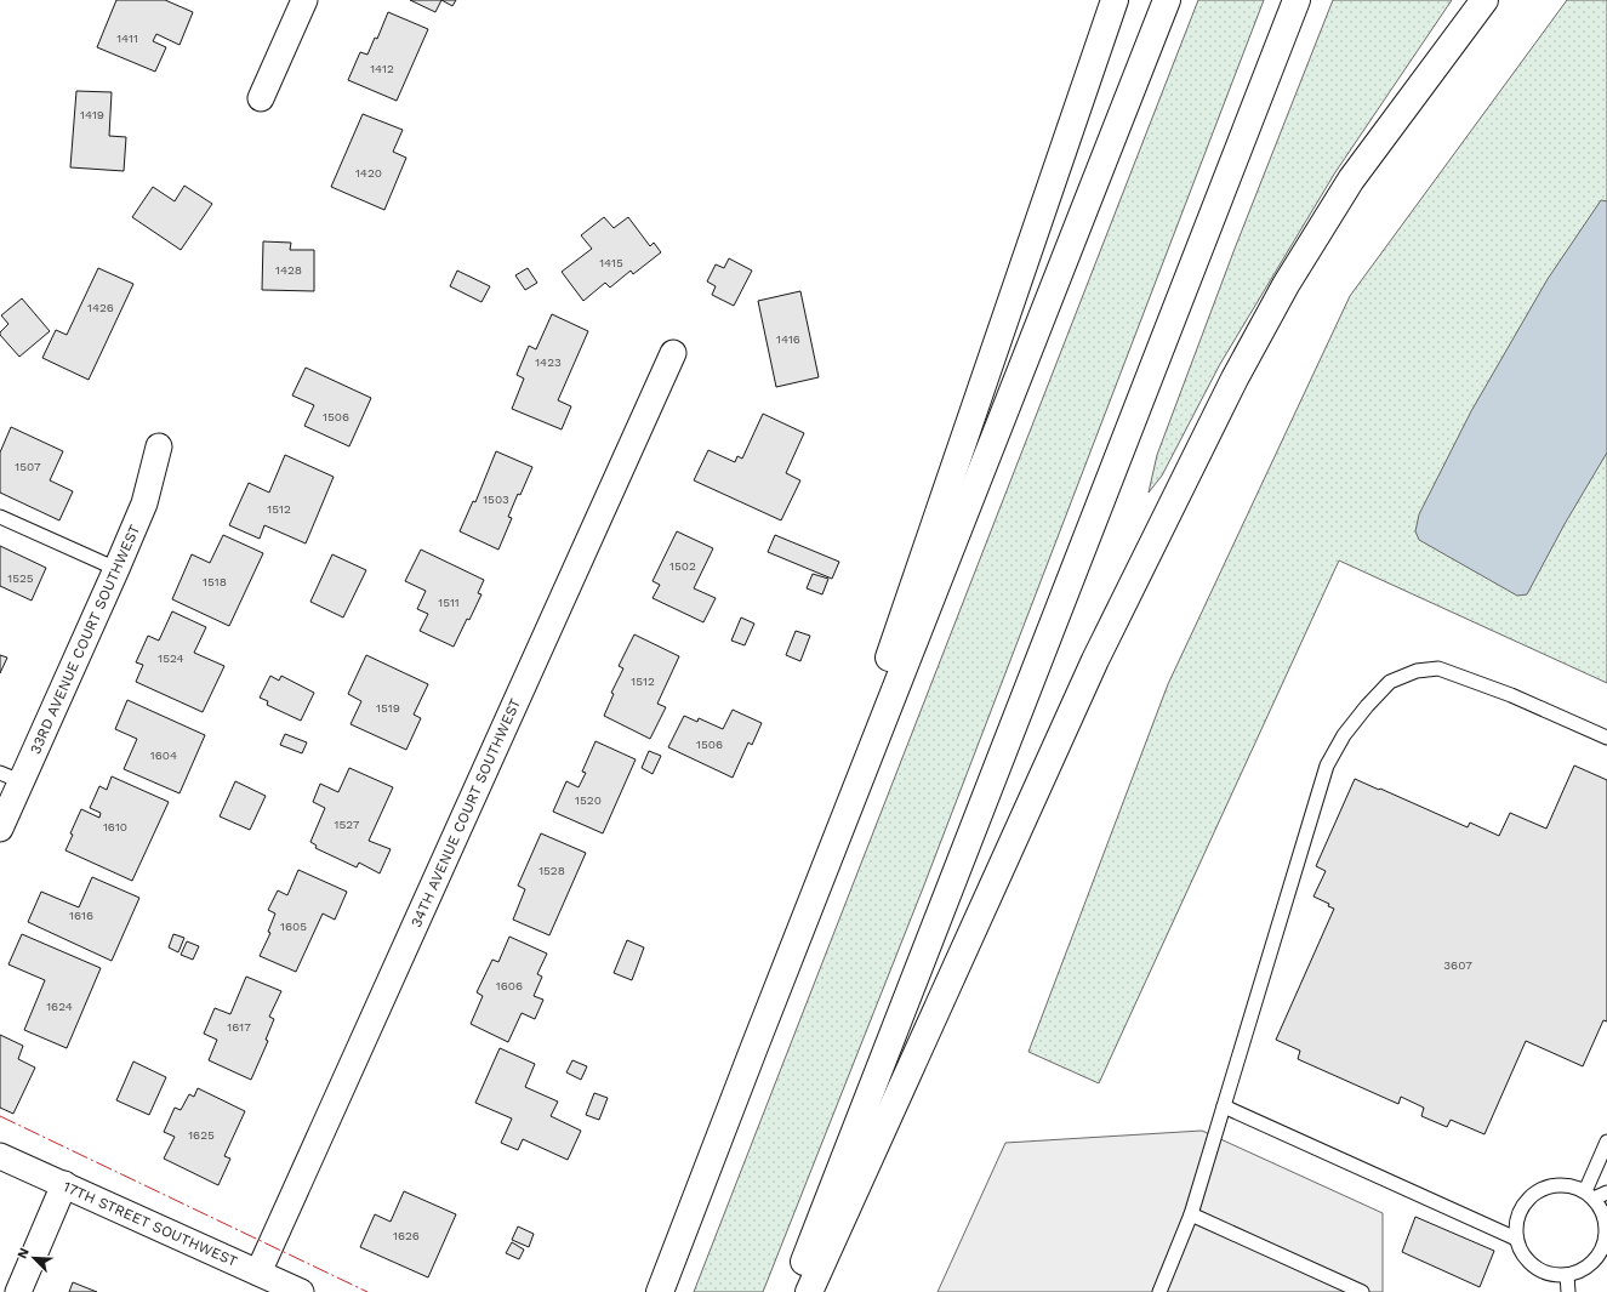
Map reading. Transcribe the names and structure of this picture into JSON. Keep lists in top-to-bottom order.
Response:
{
  "streets": {
    "street": ["33RD AVENUE COURT SOUTHWEST", "34TH AVENUE COURT SOUTHWEST", "17TH STREET SOUTHWEST"]
  },
  "crossings": [
    ["34TH AVENUE COURT SOUTHWEST", "17TH STREET SOUTHWEST"]
  ],
  "house_numbers": [
    "1411",
    "1412",
    "1419",
    "1420",
    "1415",
    "1428",
    "1426",
    "1416",
    "1423",
    "1506",
    "1507",
    "1503",
    "1512",
    "1502",
    "1525",
    "1518",
    "1511",
    "1524",
    "1512",
    "1519",
    "1506",
    "1604",
    "1520",
    "1527",
    "1610",
    "1528",
    "1616",
    "1605",
    "3607",
    "1606",
    "1624",
    "1617",
    "1625",
    "1626"
  ],
  "north": "top left"
}
